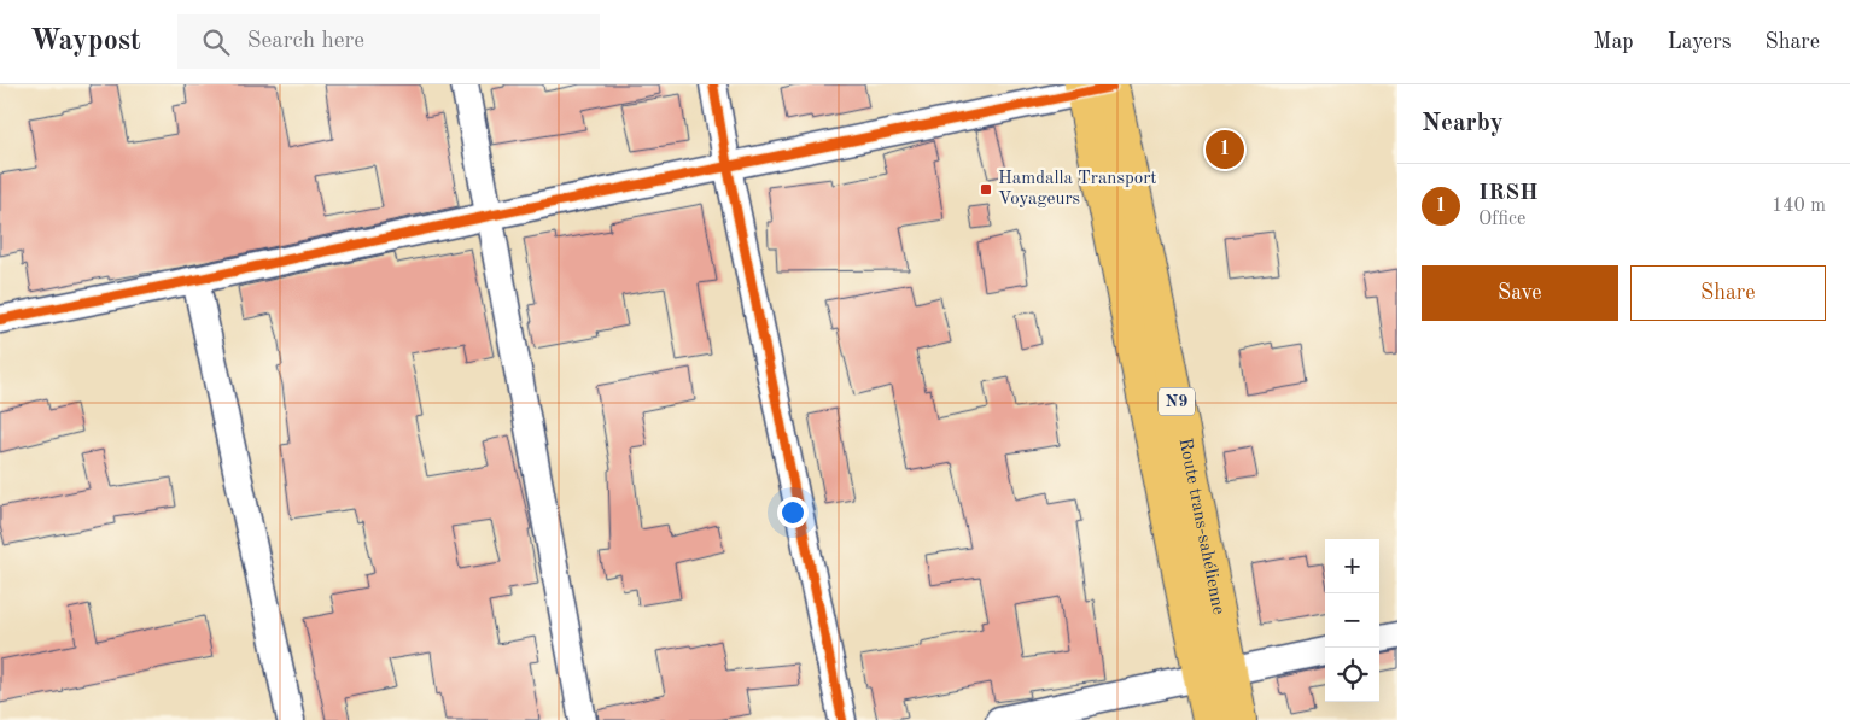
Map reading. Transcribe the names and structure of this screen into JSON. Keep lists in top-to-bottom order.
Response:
{
  "streets": {
    "highway": ["N9", "Route trans-sahélienne"]
  },
  "places": {
    "transit": ["Hamdalla Transport Voyageurs"]
  },
  "page": {
    "header": "Waypost",
    "search": "Search here",
    "nav": ["Map", "Layers", "Share"],
    "heading": "Nearby",
    "pins": "1",
    "list": [
      {
        "mark": "1",
        "name": "IRSH",
        "note": "Office",
        "value": "140 m"
      }
    ],
    "buttons": ["Save", "Share"],
    "map_buttons": ["+", "−"]
  }
}
